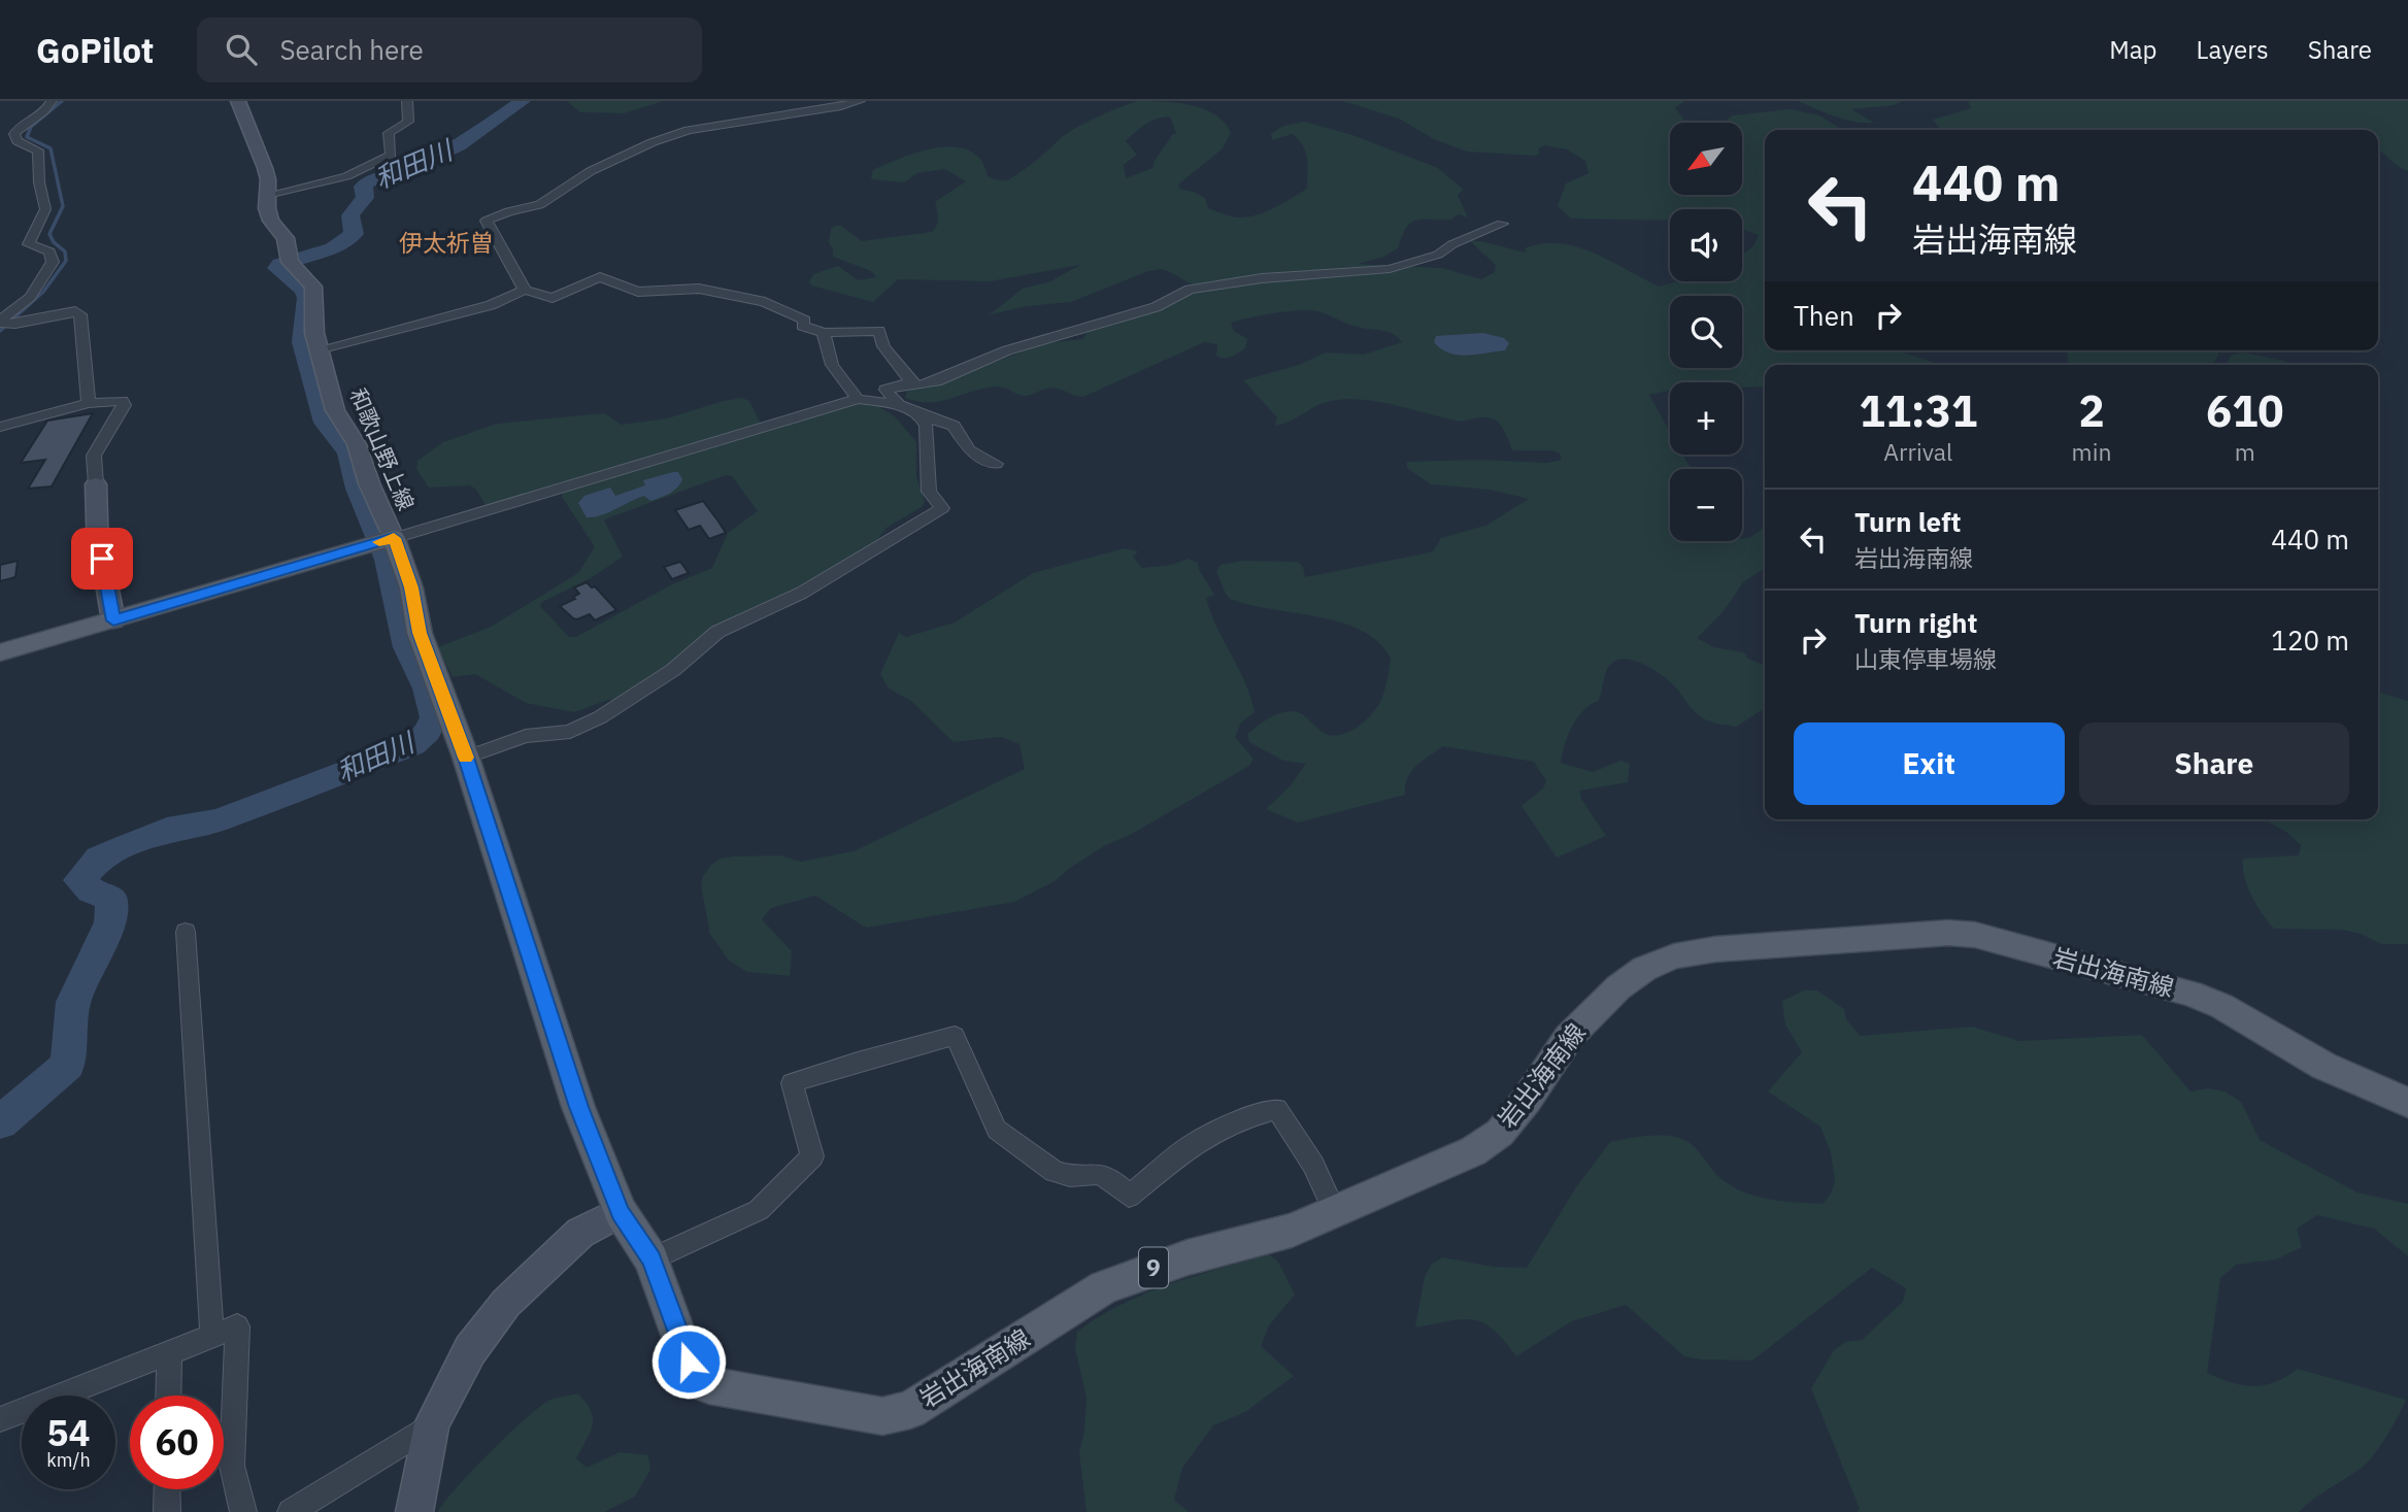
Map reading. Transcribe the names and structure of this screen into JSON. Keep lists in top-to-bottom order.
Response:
{
  "streets": {
    "main road": ["和歌山野上線", "岩出海南線", "9"]
  },
  "crossings": [
    ["和歌山野上線", "岩出海南線"]
  ],
  "districts": ["伊太祈曽"],
  "water": ["和田川"],
  "north": "bottom left",
  "page": {
    "header": "GoPilot",
    "search": "Search here",
    "nav": ["Map", "Layers", "Share"],
    "map_buttons": ["+", "−"],
    "turn": ["440 m", "岩出海南線"],
    "then": "Then",
    "eta": [
      "11:31",
      "Arrival",
      "2",
      "min",
      "610",
      "m"
    ],
    "list": [
      {
        "name": "Turn left",
        "note": "岩出海南線",
        "value": "440 m"
      },
      {
        "name": "Turn right",
        "note": "山東停車場線",
        "value": "120 m"
      }
    ],
    "buttons": ["Exit", "Share"],
    "speed": "54 km/h",
    "limit": "60"
  }
}
